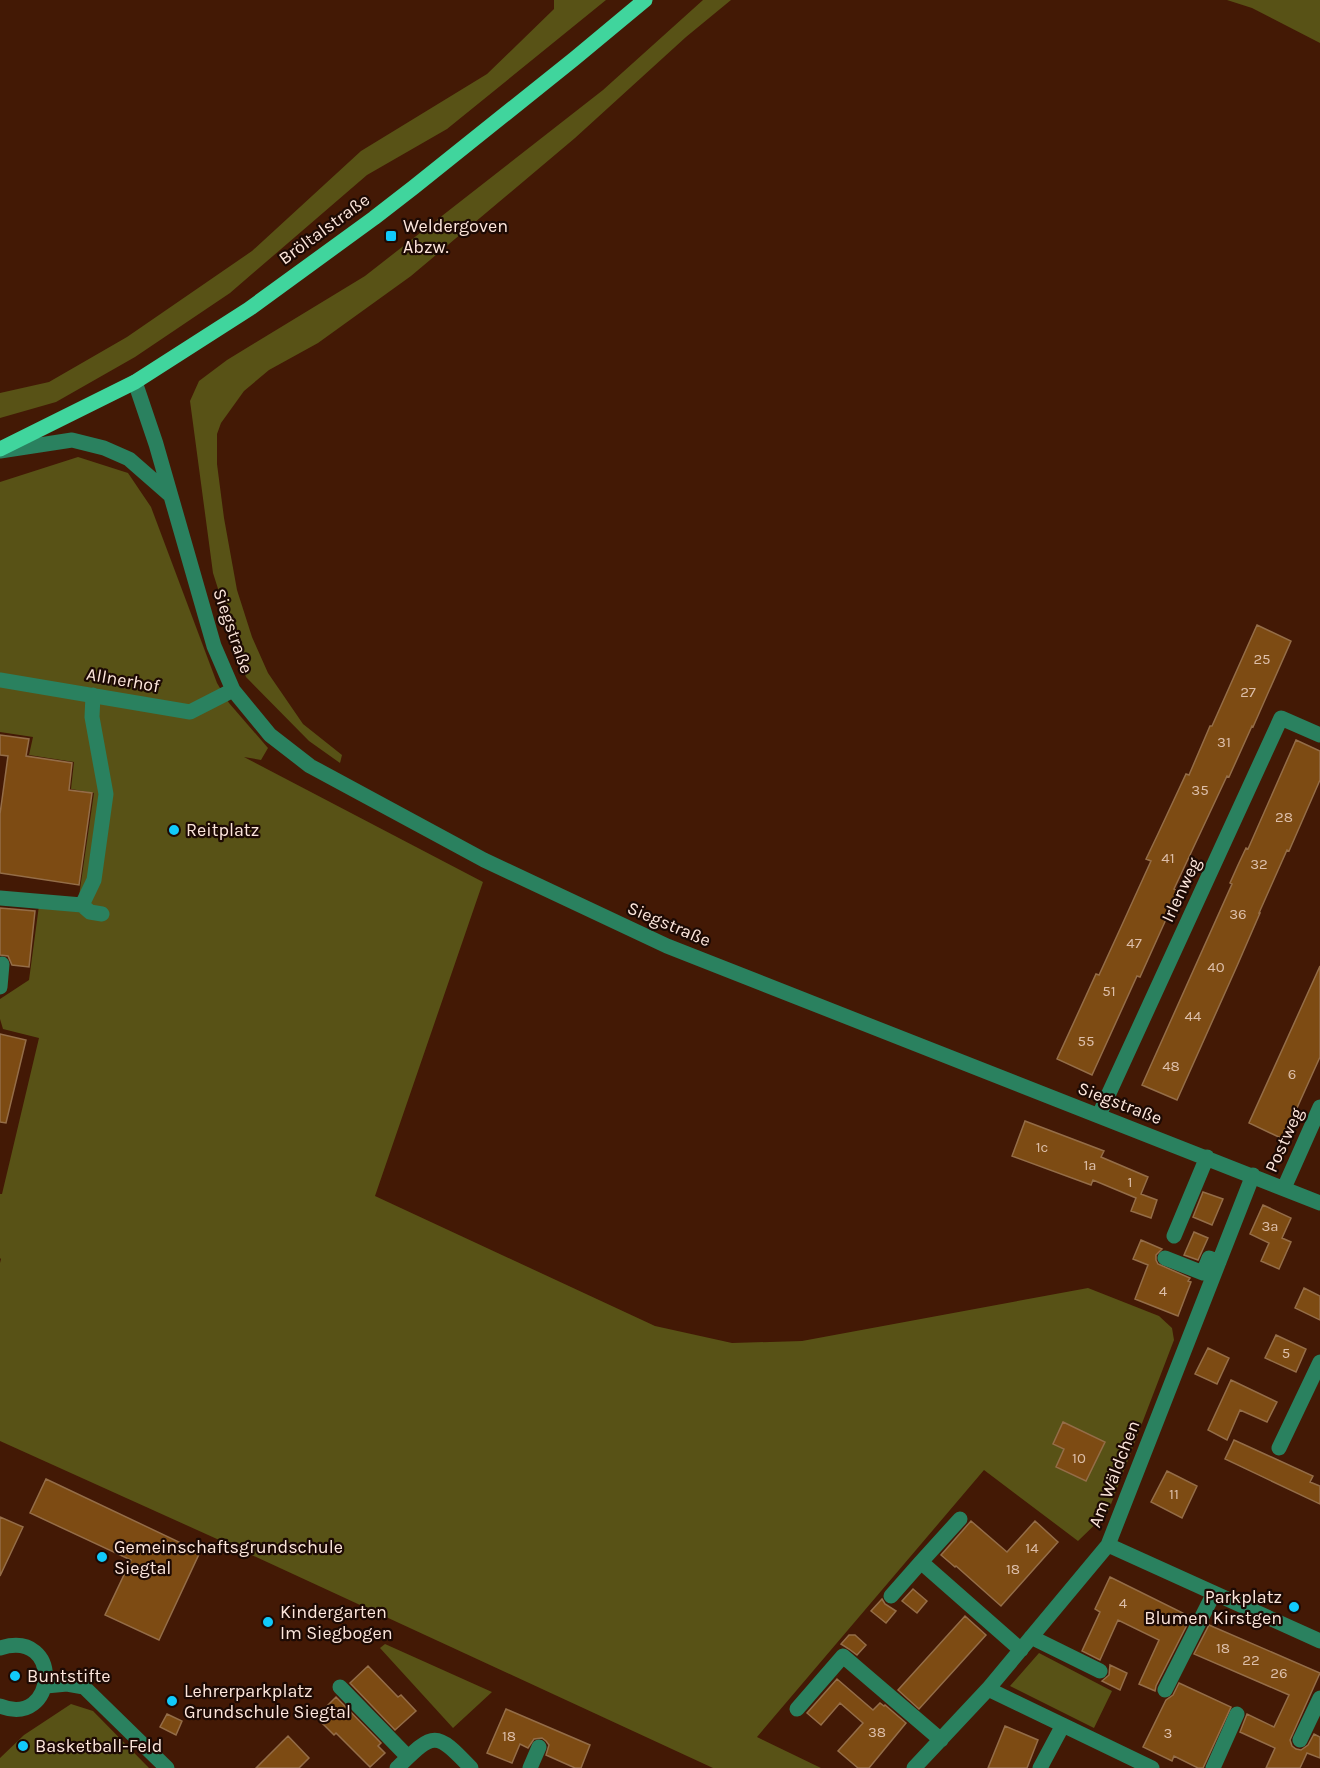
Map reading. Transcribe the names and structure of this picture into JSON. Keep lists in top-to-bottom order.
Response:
{
  "streets": {
    "main road": ["Bröltalstraße"],
    "street": [
      "Siegstraße",
      "Allnerhof",
      "Irlenweg",
      "Postweg",
      "Am Wäldchen"
    ]
  },
  "crossings": [
    ["Bröltalstraße", "Siegstraße"],
    ["Siegstraße", "Allnerhof"],
    ["Siegstraße", "Irlenweg"],
    ["Siegstraße", "Postweg"],
    ["Siegstraße", "Am Wäldchen"]
  ],
  "places": {
    "transit": ["Weldergoven Abzw."],
    "other": [
      "Reitplatz",
      "Gemeinschaftsgrundschule Siegtal",
      "Parkplatz Blumen Kirstgen",
      "Kindergarten Im Siegbogen",
      "Buntstifte",
      "Lehrerparkplatz Grundschule Siegtal",
      "Basketball-Feld"
    ]
  },
  "house_numbers": [
    "25",
    "27",
    "31",
    "35",
    "28",
    "41",
    "32",
    "36",
    "47",
    "40",
    "51",
    "44",
    "55",
    "48",
    "6",
    "1c",
    "1a",
    "1",
    "3a",
    "4",
    "5",
    "10",
    "11",
    "14",
    "18",
    "4",
    "18",
    "22",
    "26",
    "38",
    "3",
    "18"
  ]
}
